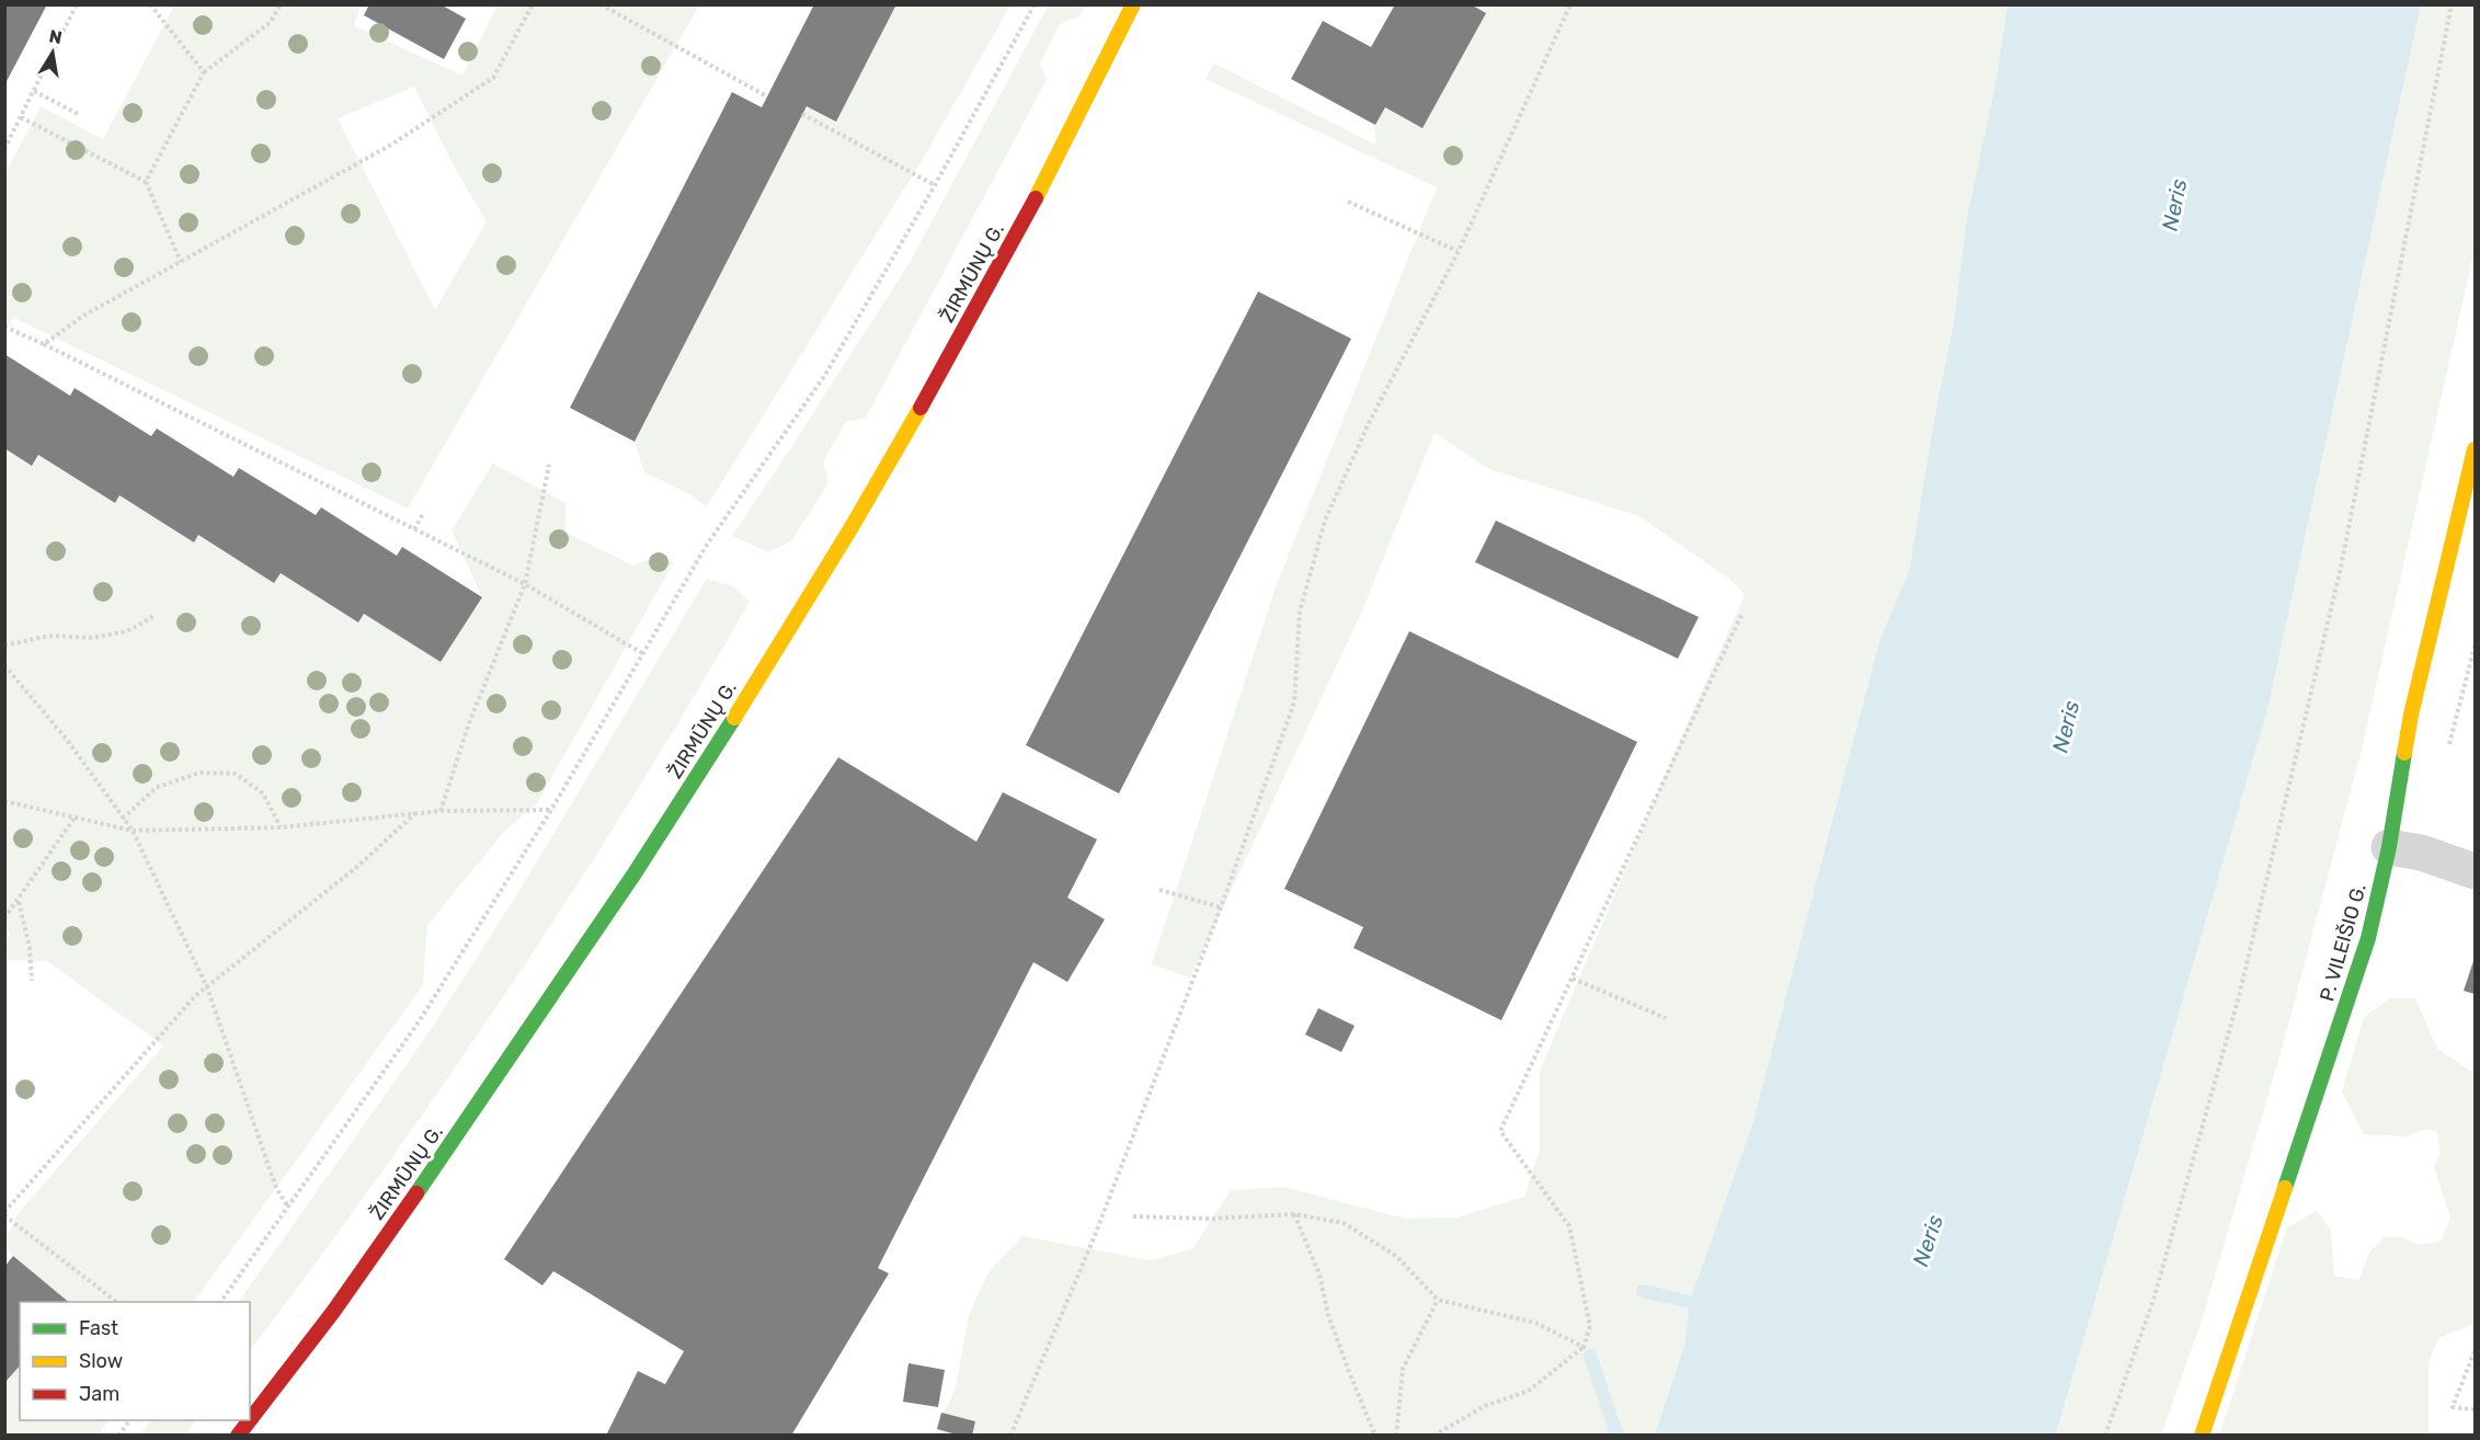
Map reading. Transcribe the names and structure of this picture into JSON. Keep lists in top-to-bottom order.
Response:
{
  "streets": {
    "main road": ["ŽIRMŪNŲ G.", "P. VILEIŠIO G."]
  },
  "water": ["Neris"],
  "legend": ["Fast", "Slow", "Jam"],
  "north": "top"
}
